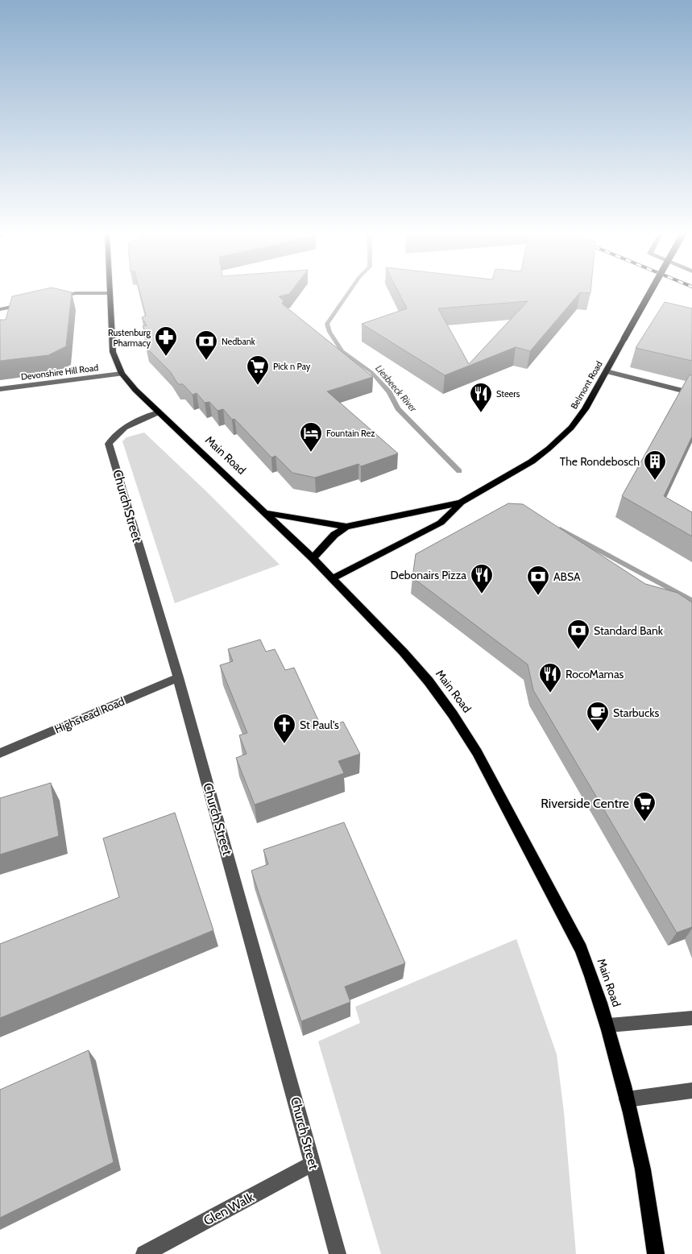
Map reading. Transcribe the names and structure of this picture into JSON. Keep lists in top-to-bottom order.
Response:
{
  "streets": {
    "main road": ["Belmont Road", "Main Road"],
    "street": [
      "Devonshire Hill Road",
      "Church Street",
      "Highstead Road",
      "Glen Walk"
    ]
  },
  "crossings": [
    ["Devonshire Hill Road", "Main Road"],
    ["Belmont Road", "Main Road"],
    ["Main Road", "Church Street"],
    ["Church Street", "Highstead Road"],
    ["Church Street", "Glen Walk"]
  ],
  "water": ["Liesbeeck River"],
  "places": {
    "pharmacy": ["Rustenburg Pharmacy"],
    "bank": ["Nedbank", "ABSA", "Standard Bank"],
    "supermarket": ["Pick n Pay", "Riverside Centre"],
    "restaurant": ["Steers", "Debonairs Pizza", "RocoMamas"],
    "hotel": ["Fountain Rez"],
    "building": ["The Rondebosch"],
    "cafe": ["Starbucks"],
    "church": ["St Paul's"]
  }
}
